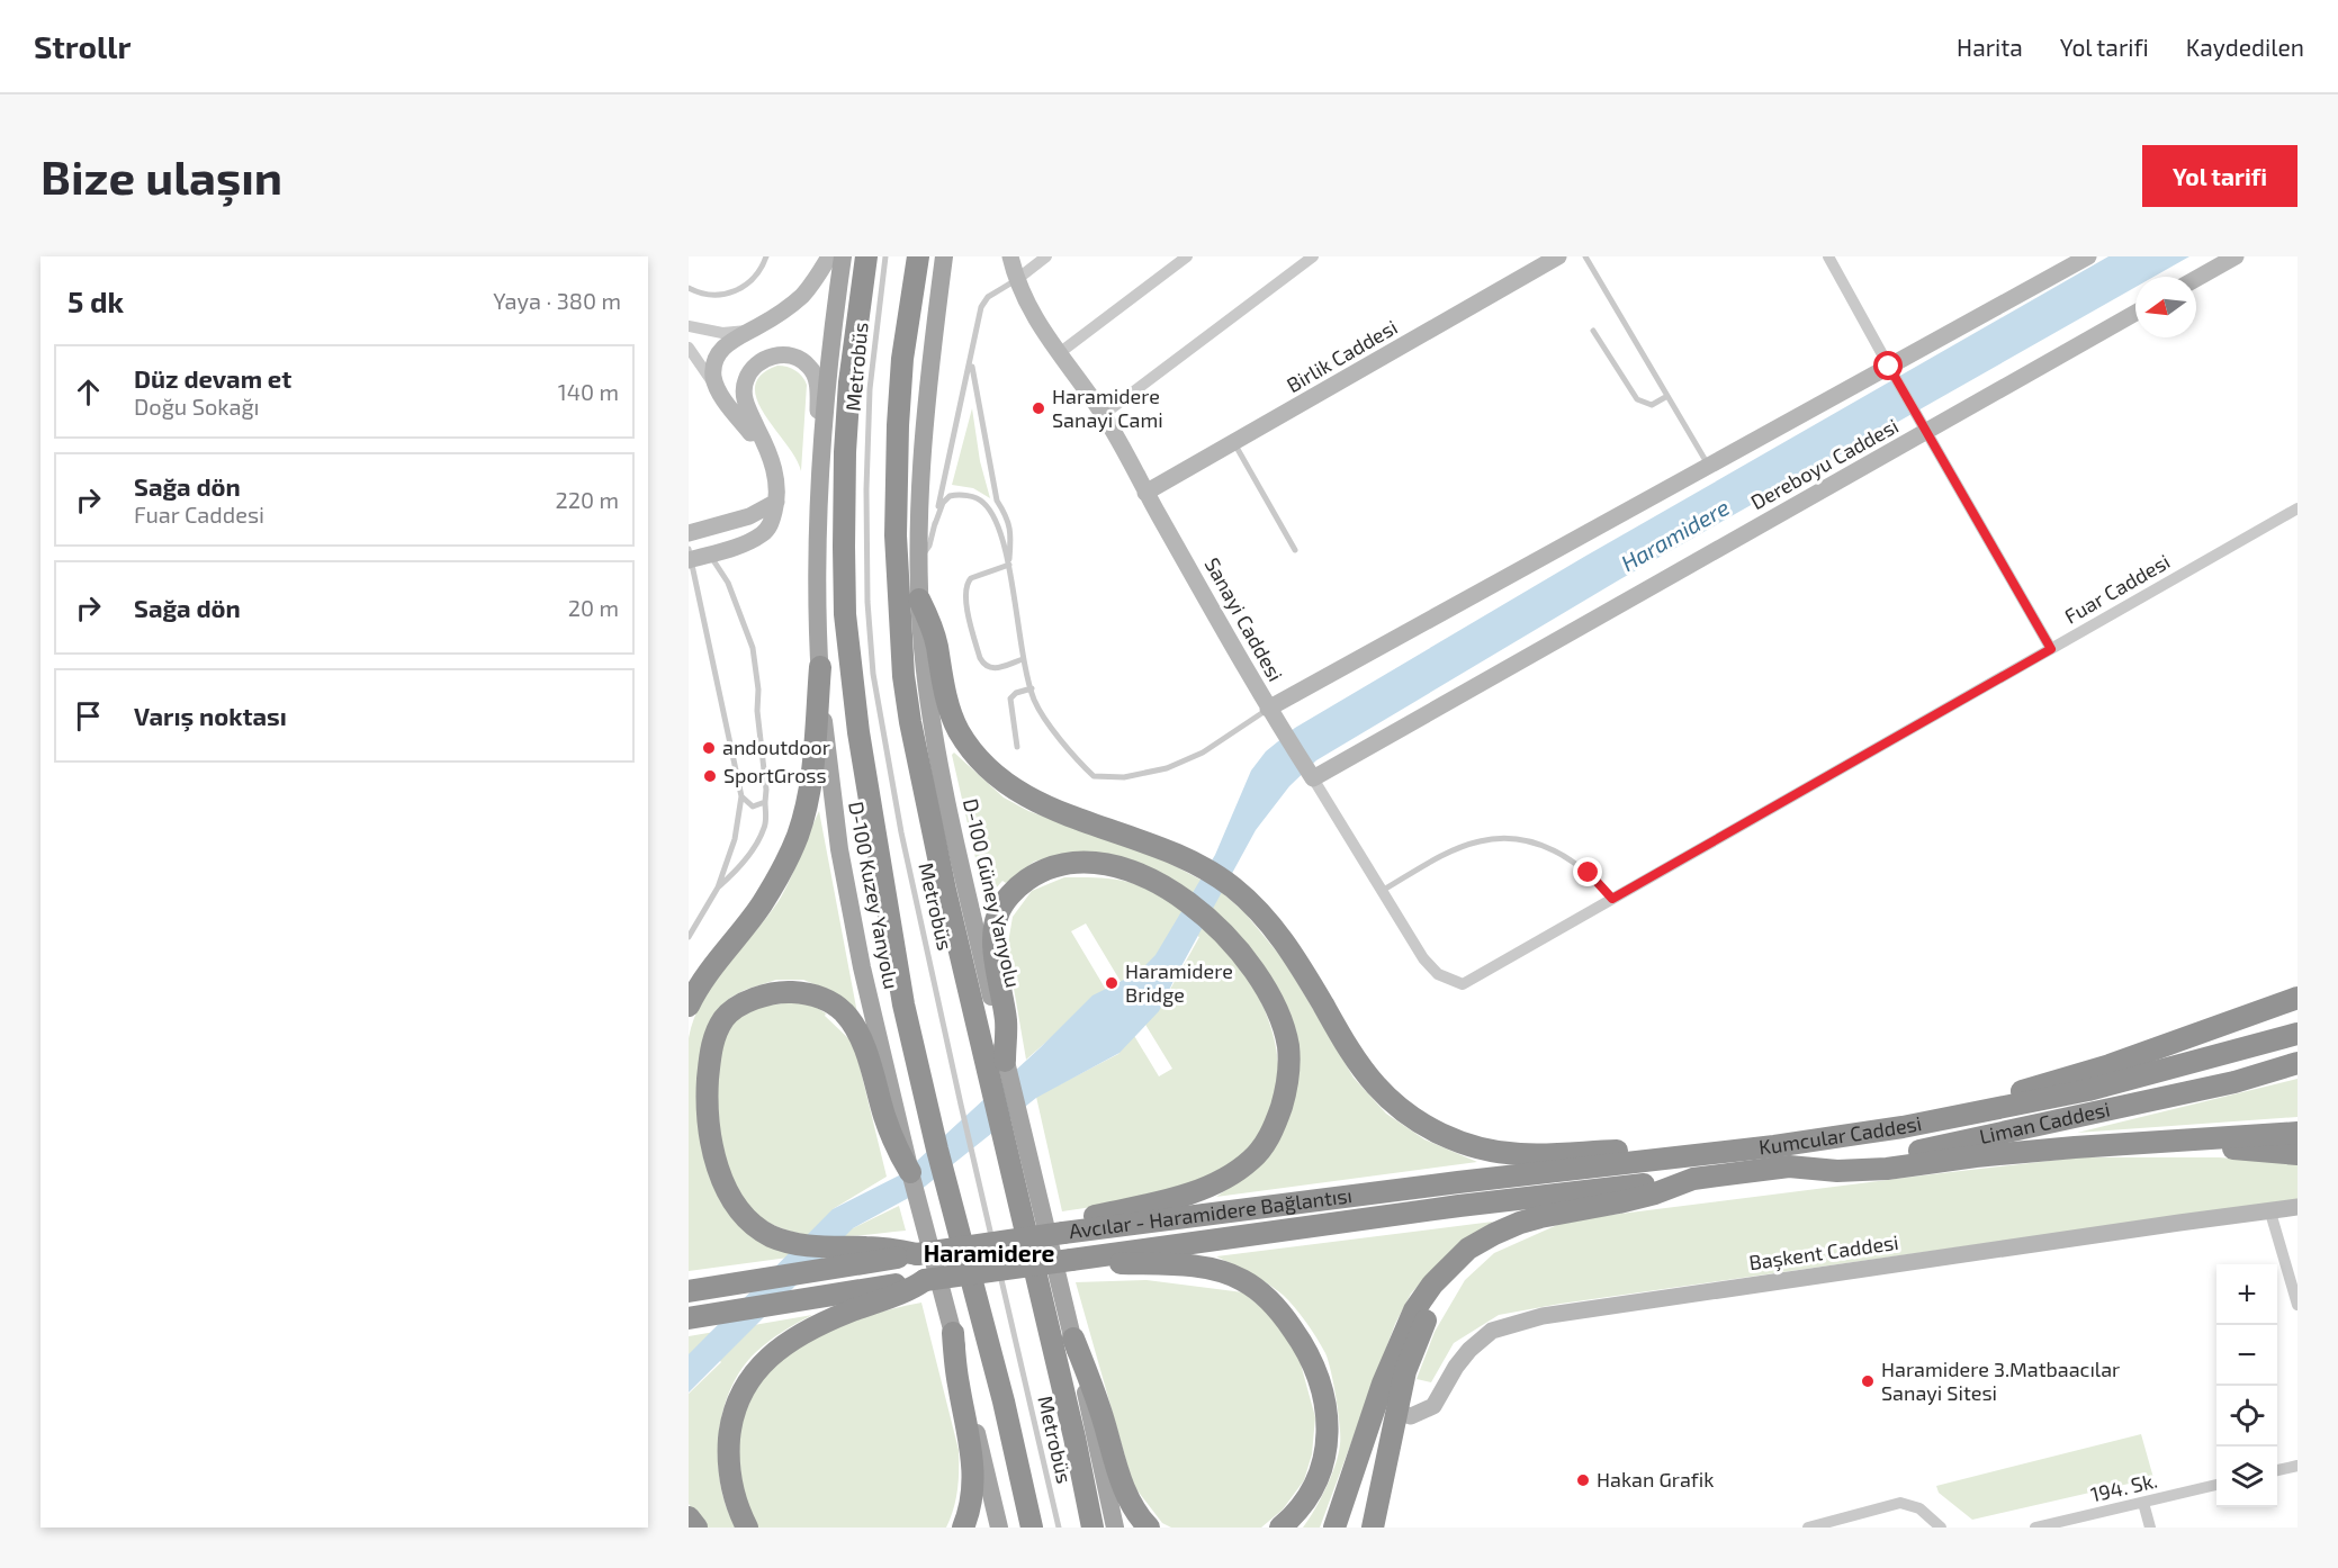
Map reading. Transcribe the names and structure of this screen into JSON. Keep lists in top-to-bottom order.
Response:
{
  "streets": {
    "highway": ["Liman Caddesi", "Kumcular Caddesi", "Avcılar - Haramidere Bağlantısı"],
    "main road": ["D-100 Güney Yanyolu", "D-100 Kuzey Yanyolu"],
    "street": [
      "Birlik Caddesi",
      "Dereboyu Caddesi",
      "Fuar Caddesi",
      "Sanayi Caddesi",
      "Başkent Caddesi",
      "194. Sk."
    ],
    "lane": ["Metrobüs"]
  },
  "crossings": [
    ["Birlik Caddesi", "Sanayi Caddesi"],
    ["Dereboyu Caddesi", "Sanayi Caddesi"],
    ["Fuar Caddesi", "Sanayi Caddesi"],
    ["Liman Caddesi", "Kumcular Caddesi"],
    ["Kumcular Caddesi", "Avcılar - Haramidere Bağlantısı"]
  ],
  "districts": ["Haramidere"],
  "water": ["Haramidere"],
  "places": [
    "Haramidere Sanayi Cami",
    "andoutdoor",
    "SportGross",
    "Haramidere Bridge",
    "Haramidere 3.Matbaacılar Sanayi Sitesi",
    "Hakan Grafik"
  ],
  "north": "left",
  "page": {
    "header": "Strollr",
    "nav": ["Harita", "Yol tarifi", "Kaydedilen"],
    "buttons": "Yol tarifi",
    "title": "Bize ulaşın",
    "heading": ["5 dk", "Yaya · 380 m"],
    "list": [
      ["Düz devam et", "Doğu Sokağı", "140 m"],
      ["Sağa dön", "Fuar Caddesi", "220 m"],
      ["Sağa dön", "20 m"],
      "Varış noktası"
    ],
    "map_buttons": ["+", "−"]
  }
}
